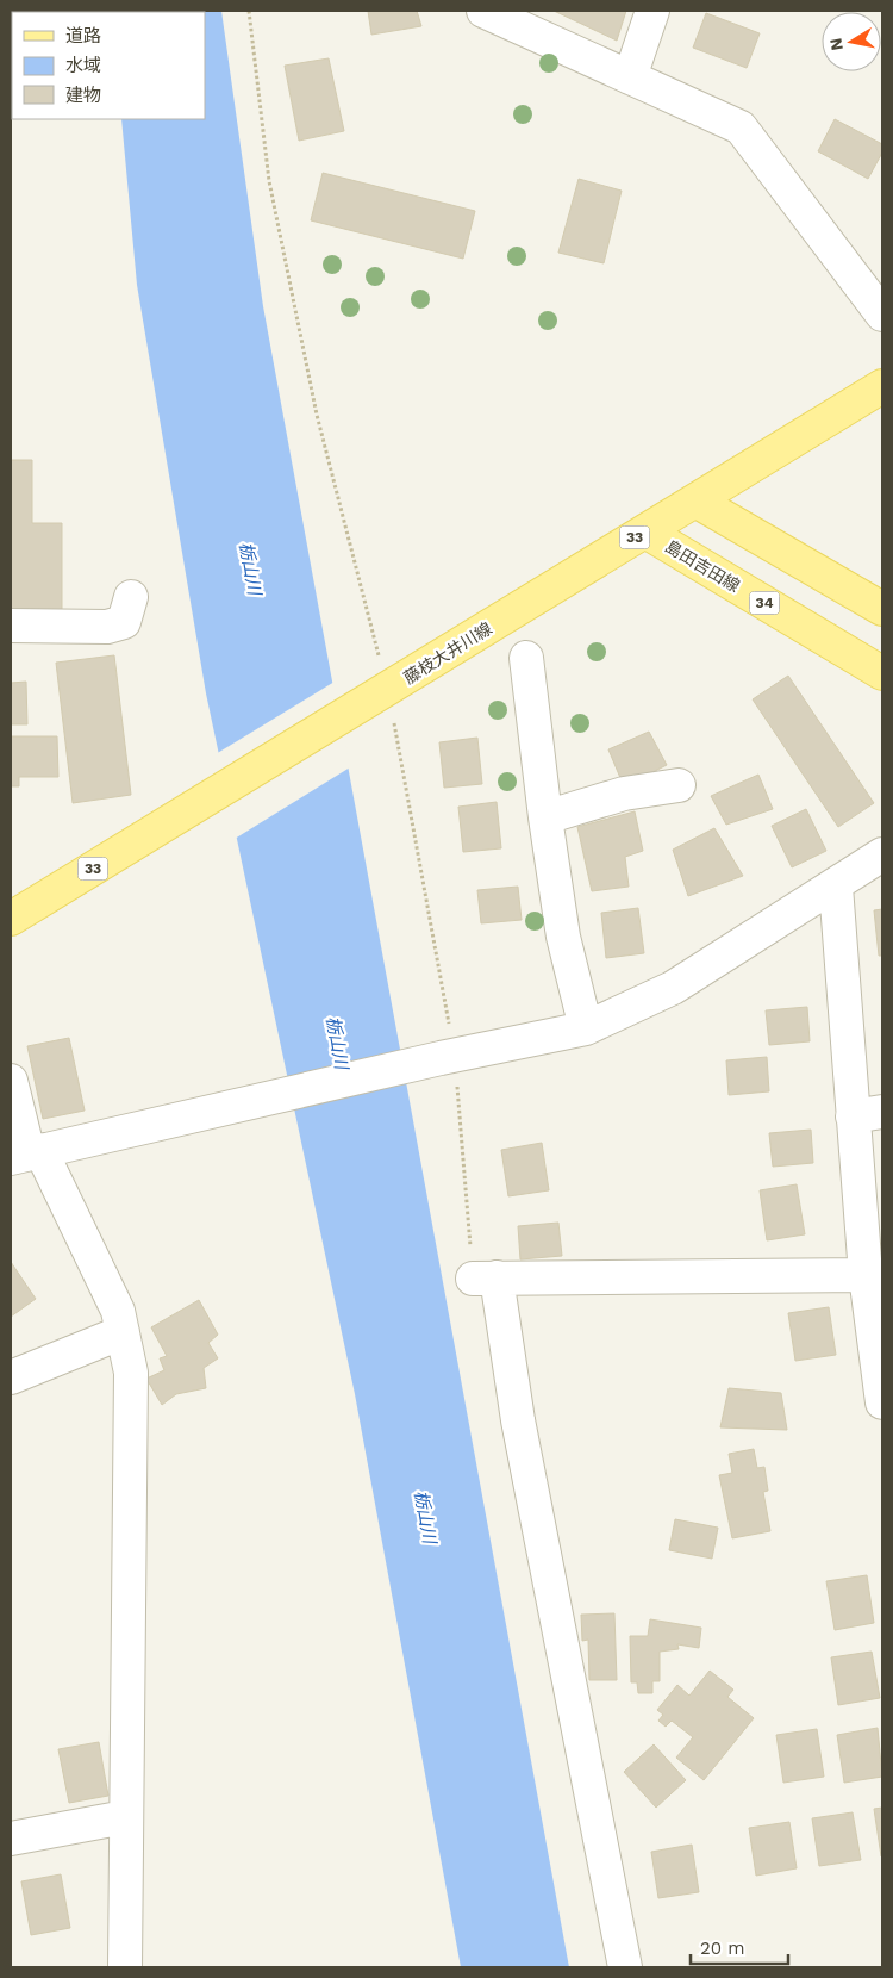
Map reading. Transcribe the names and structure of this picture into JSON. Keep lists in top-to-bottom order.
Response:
{
  "streets": {
    "main road": [
      "33",
      "島田吉田線",
      "34",
      "藤枝大井川線"
    ]
  },
  "crossings": [
    ["島田吉田線", "藤枝大井川線"]
  ],
  "water": ["栃山川"],
  "legend": ["道路", "水域", "建物"],
  "scale_bar": "20 m",
  "north": "left"
}
